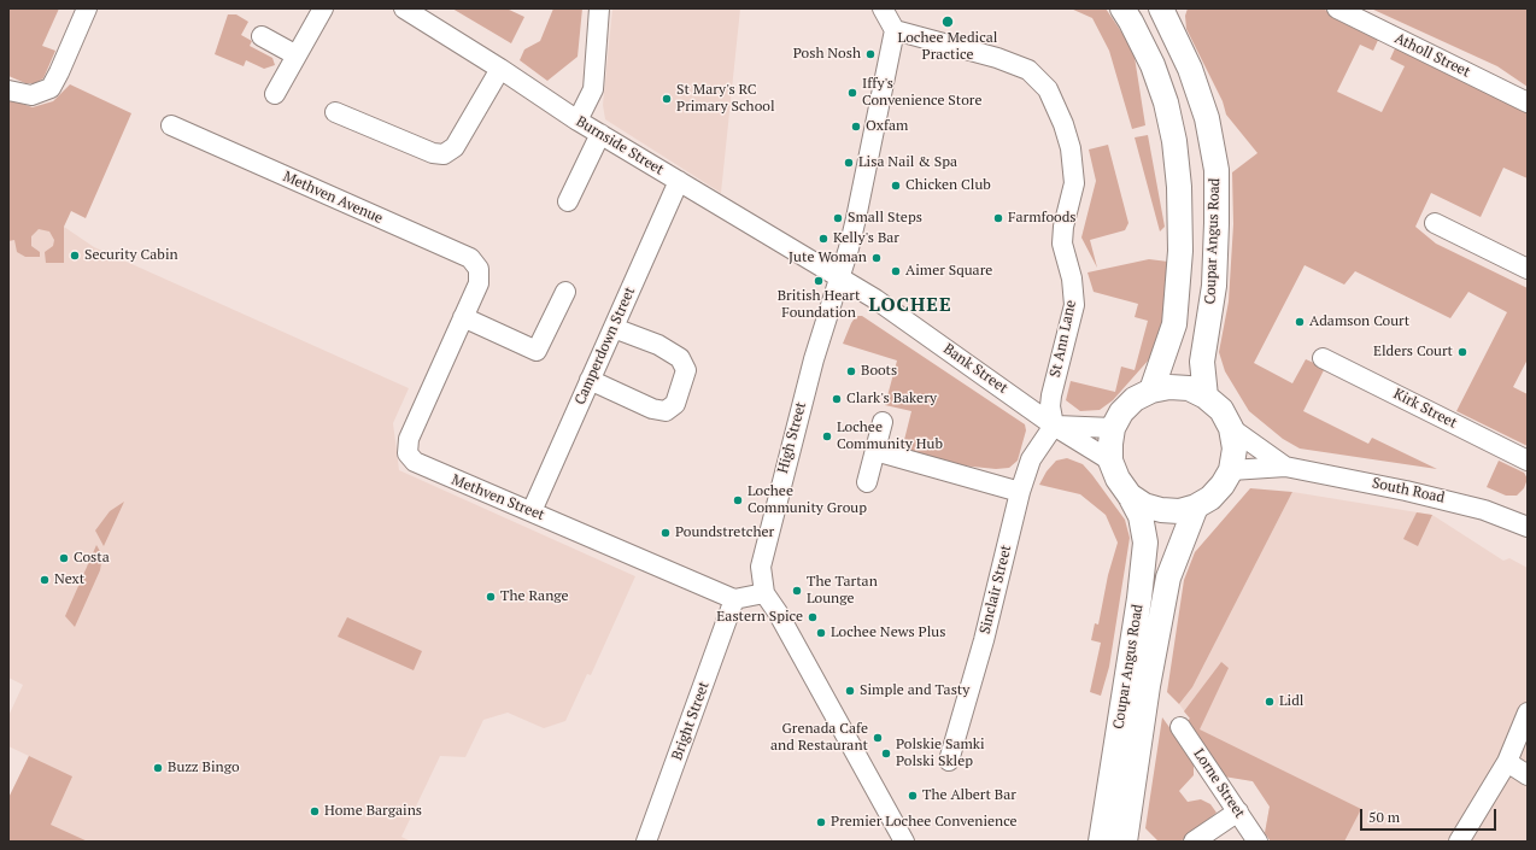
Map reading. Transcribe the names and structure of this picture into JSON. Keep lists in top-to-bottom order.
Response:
{
  "streets": {
    "main road": ["Coupar Angus Road"],
    "street": [
      "Atholl Street",
      "Burnside Street",
      "Methven Avenue",
      "St Ann Lane",
      "Camperdown Street",
      "Bank Street",
      "Kirk Street",
      "High Street",
      "South Road",
      "Methven Street",
      "Sinclair Street",
      "Bright Street",
      "Lorne Street"
    ]
  },
  "crossings": [
    ["Burnside Street", "Camperdown Street"],
    ["Burnside Street", "Bank Street"],
    ["Burnside Street", "High Street"],
    ["Methven Avenue", "Methven Street"],
    ["Coupar Angus Road", "Bank Street"],
    ["Coupar Angus Road", "South Road"],
    ["St Ann Lane", "Bank Street"],
    ["St Ann Lane", "High Street"],
    ["St Ann Lane", "Sinclair Street"],
    ["Camperdown Street", "Methven Street"],
    ["Bank Street", "High Street"],
    ["Bank Street", "South Road"],
    ["Bank Street", "Sinclair Street"],
    ["Methven Street", "Bright Street"]
  ],
  "districts": ["LOCHEE"],
  "places": [
    "Lochee Medical Practice",
    "Posh Nosh",
    "Iffy's Convenience Store",
    "St Mary's RC Primary School",
    "Oxfam",
    "Lisa Nail & Spa",
    "Chicken Club",
    "Small Steps",
    "Farmfoods",
    "Kelly's Bar",
    "Security Cabin",
    "Jute Woman",
    "Aimer Square",
    "British Heart Foundation",
    "Adamson Court",
    "Elders Court",
    "Boots",
    "Clark's Bakery",
    "Lochee Community Hub",
    "Lochee Community Group",
    "Poundstretcher",
    "Costa",
    "Next",
    "The Tartan Lounge",
    "The Range",
    "Eastern Spice",
    "Lochee News Plus",
    "Simple and Tasty",
    "Lidl",
    "Grenada Cafe and Restaurant",
    "Polskie Samki Polski Sklep",
    "Buzz Bingo",
    "The Albert Bar",
    "Home Bargains",
    "Premier Lochee Convenience"
  ],
  "scale_bar": "50 m"
}
